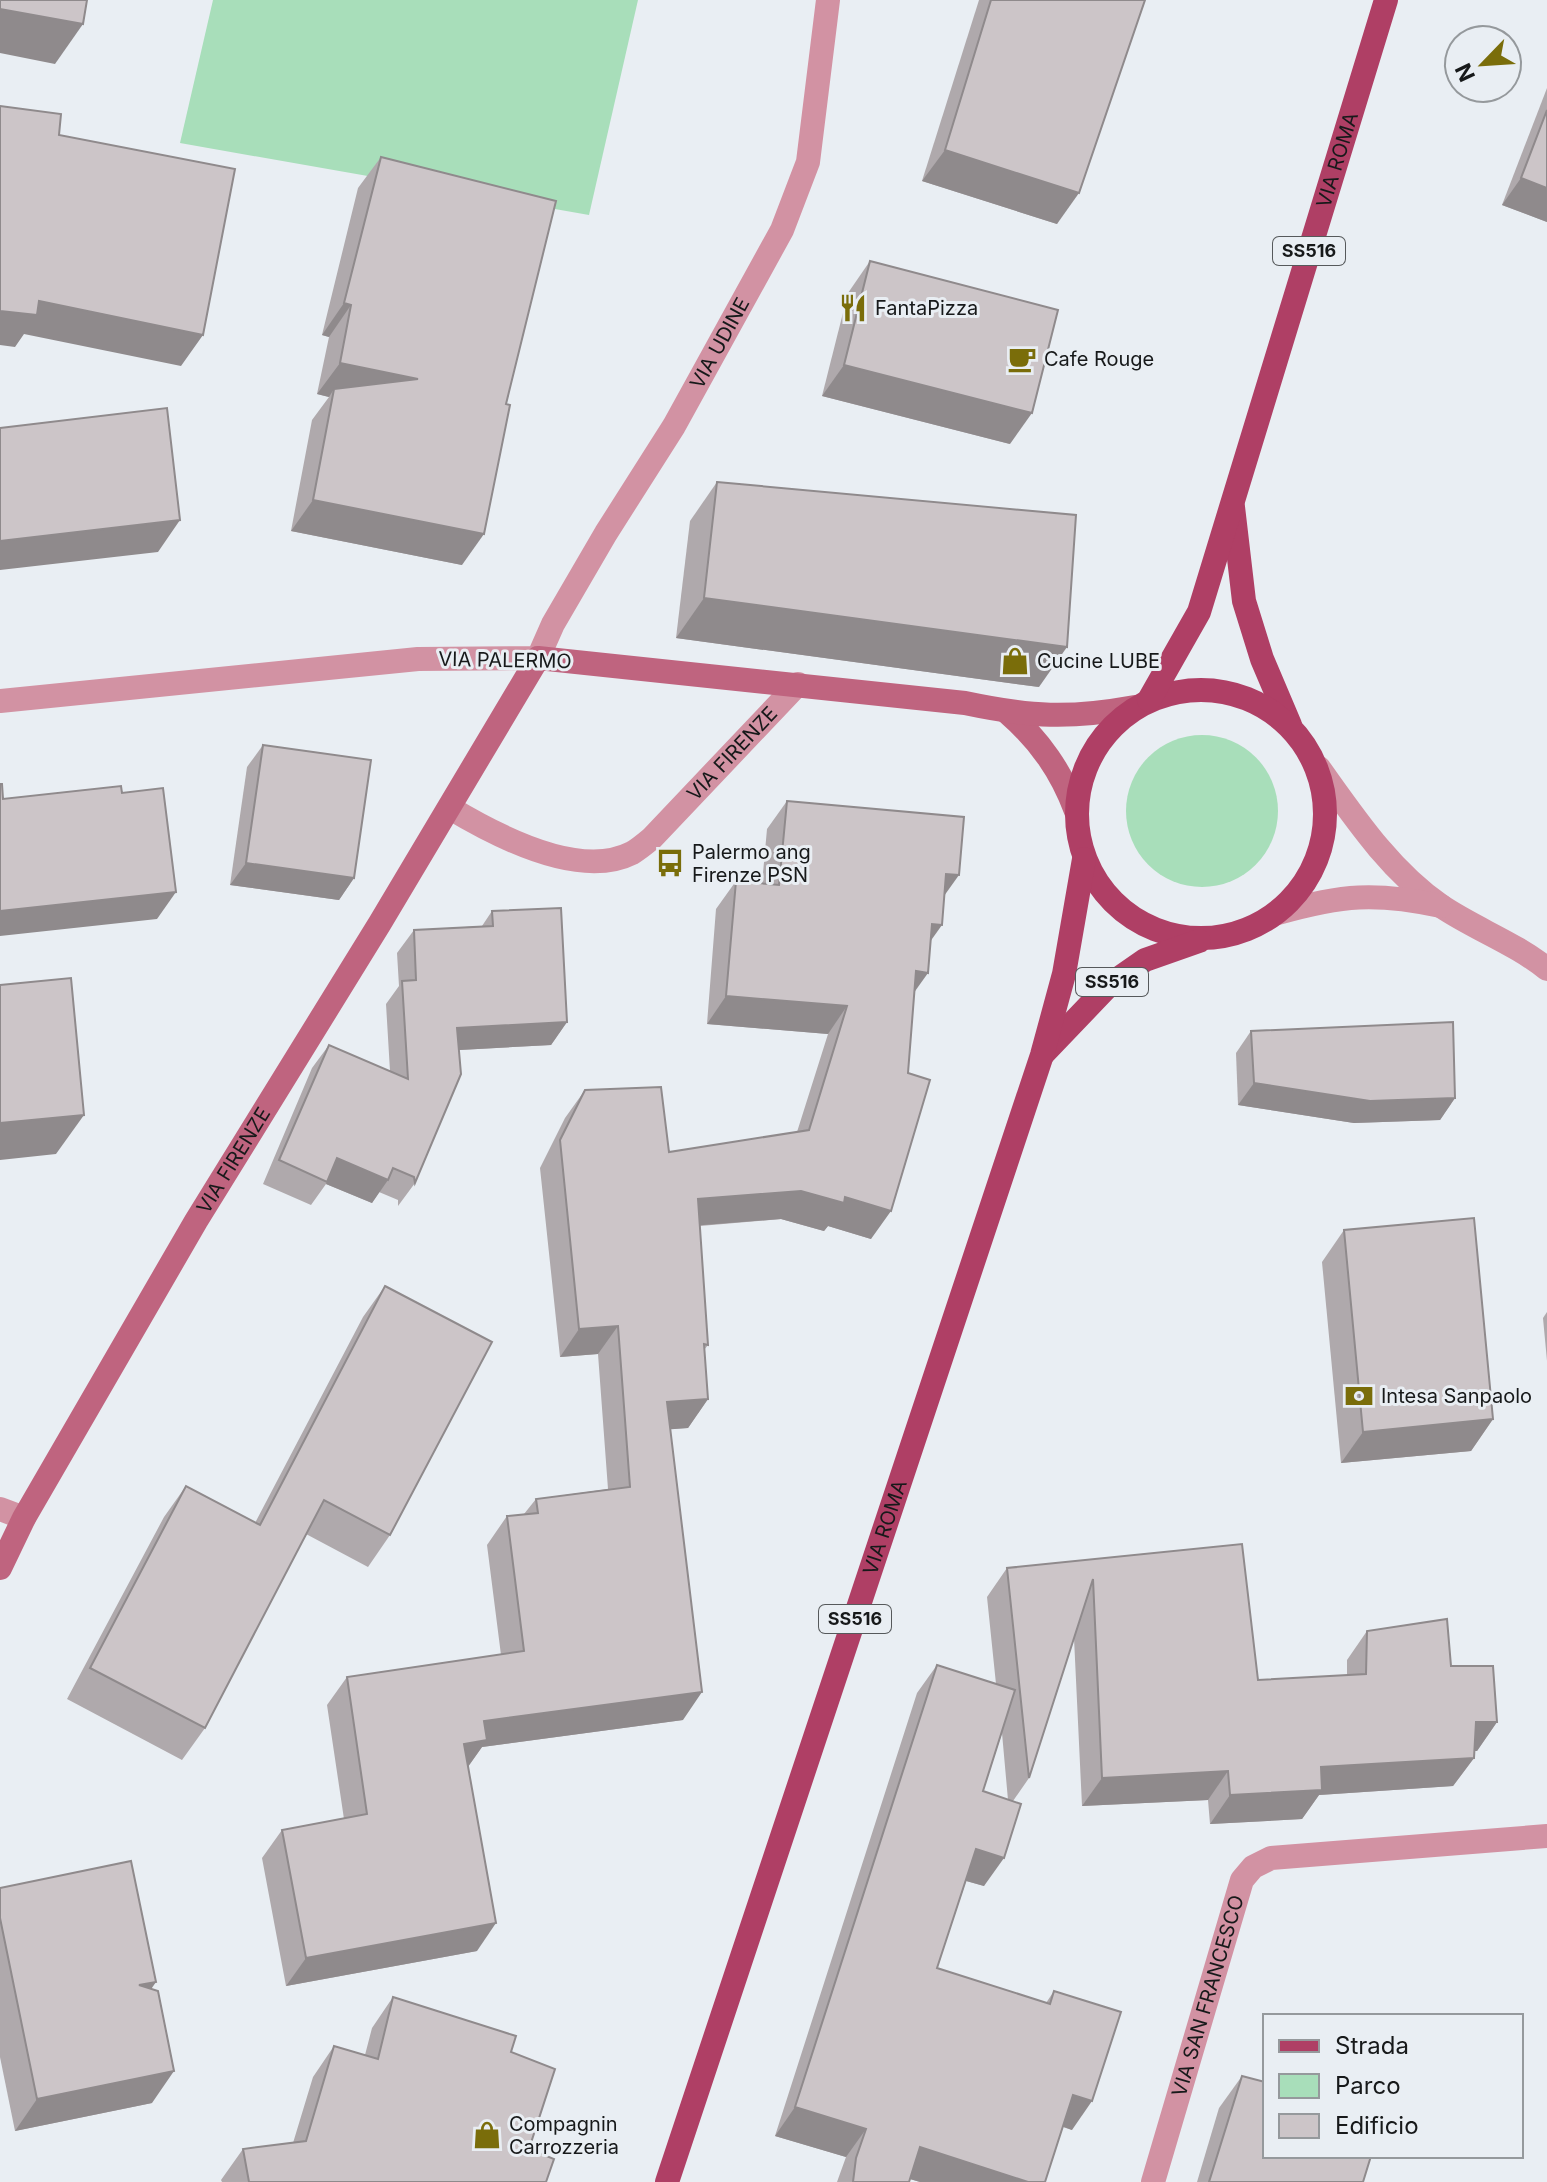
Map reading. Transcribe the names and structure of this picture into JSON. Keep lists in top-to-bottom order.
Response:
{
  "streets": {
    "main road": ["VIA ROMA", "SS516"],
    "street": [
      "VIA UDINE",
      "VIA PALERMO",
      "VIA FIRENZE",
      "VIA SAN FRANCESCO"
    ]
  },
  "crossings": [
    ["VIA ROMA", "SS516"],
    ["VIA ROMA", "VIA PALERMO"],
    ["SS516", "VIA PALERMO"],
    ["VIA UDINE", "VIA PALERMO"],
    ["VIA UDINE", "VIA FIRENZE"],
    ["VIA PALERMO", "VIA FIRENZE"]
  ],
  "places": {
    "restaurant": ["FantaPizza"],
    "cafe": ["Cafe Rouge"],
    "shop": ["Cucine LUBE", "Compagnin Carrozzeria"],
    "bus stop": ["Palermo ang Firenze PSN"],
    "bank": ["Intesa Sanpaolo"]
  },
  "legend": ["Strada", "Parco", "Edificio"],
  "north": "bottom left"
}
